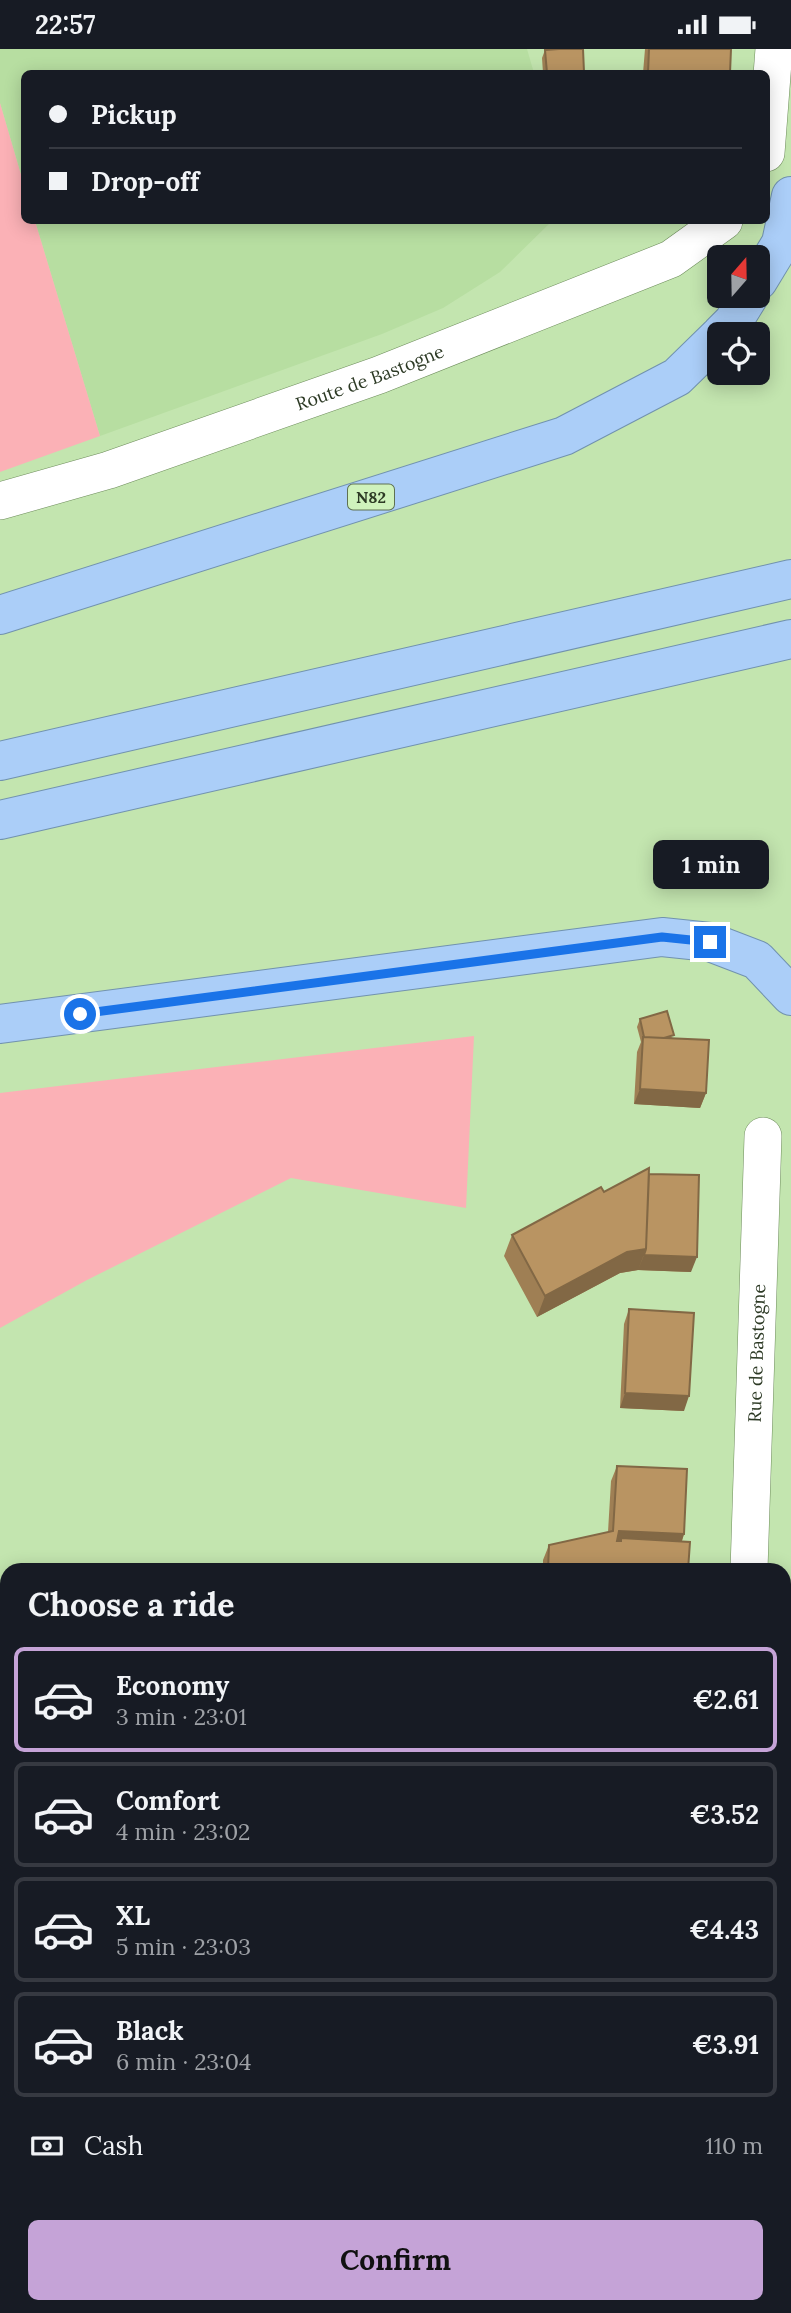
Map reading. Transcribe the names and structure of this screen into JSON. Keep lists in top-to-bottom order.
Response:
{
  "streets": {
    "highway": ["N82"],
    "street": ["Route de Bastogne", "Rue de Bastogne"]
  },
  "north": "top",
  "page": {
    "status": "22:57",
    "banner": ["Pickup", "Drop-off"],
    "bubble": "1 min",
    "heading": "Choose a ride",
    "list": [
      {
        "name": "Economy",
        "note": "3 min · 23:01",
        "value": "€2.61"
      },
      {
        "name": "Comfort",
        "note": "4 min · 23:02",
        "value": "€3.52"
      },
      {
        "name": "XL",
        "note": "5 min · 23:03",
        "value": "€4.43"
      },
      {
        "name": "Black",
        "note": "6 min · 23:04",
        "value": "€3.91"
      }
    ],
    "pay": ["Cash", "110 m"],
    "buttons": "Confirm"
  }
}
